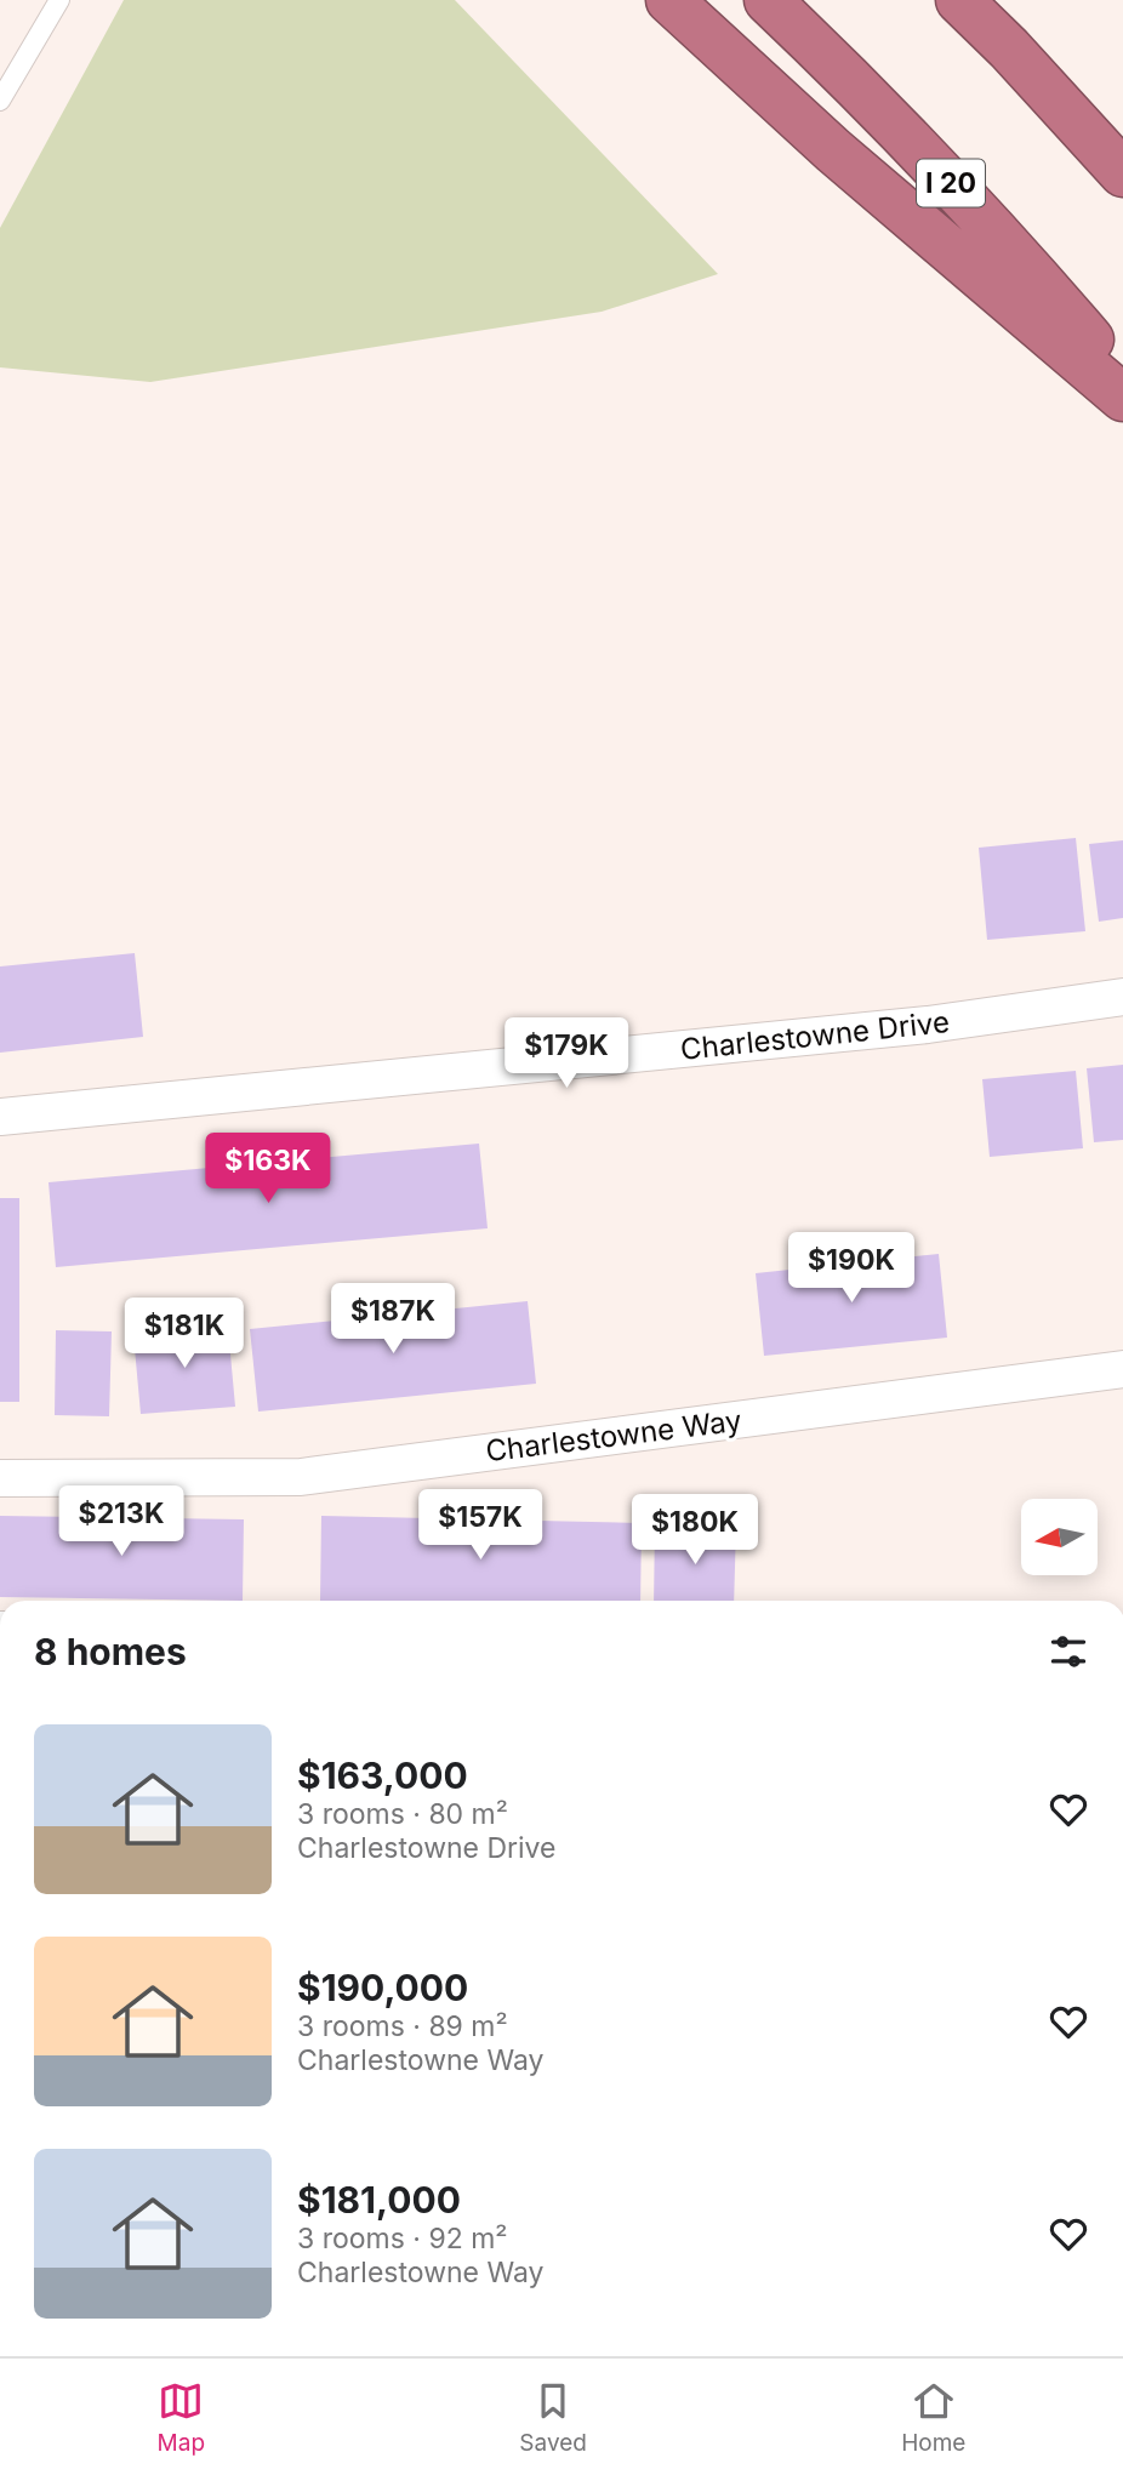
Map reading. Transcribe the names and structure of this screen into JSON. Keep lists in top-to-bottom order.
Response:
{
  "streets": {
    "highway": ["I 20"],
    "street": ["Charlestowne Drive", "Charlestowne Way"]
  },
  "north": "left",
  "page": {
    "price": [
      "$179K",
      "$163K",
      "$190K",
      "$187K",
      "$181K",
      "$213K",
      "$157K",
      "$180K"
    ],
    "heading": "8 homes",
    "list": [
      {
        "name": "$163,000",
        "note": "3 rooms · 80 m² · Charlestowne Drive"
      },
      {
        "name": "$190,000",
        "note": "3 rooms · 89 m² · Charlestowne Way"
      },
      {
        "name": "$181,000",
        "note": "3 rooms · 92 m² · Charlestowne Way"
      }
    ],
    "tabs": ["Map", "Saved", "Home"]
  }
}
